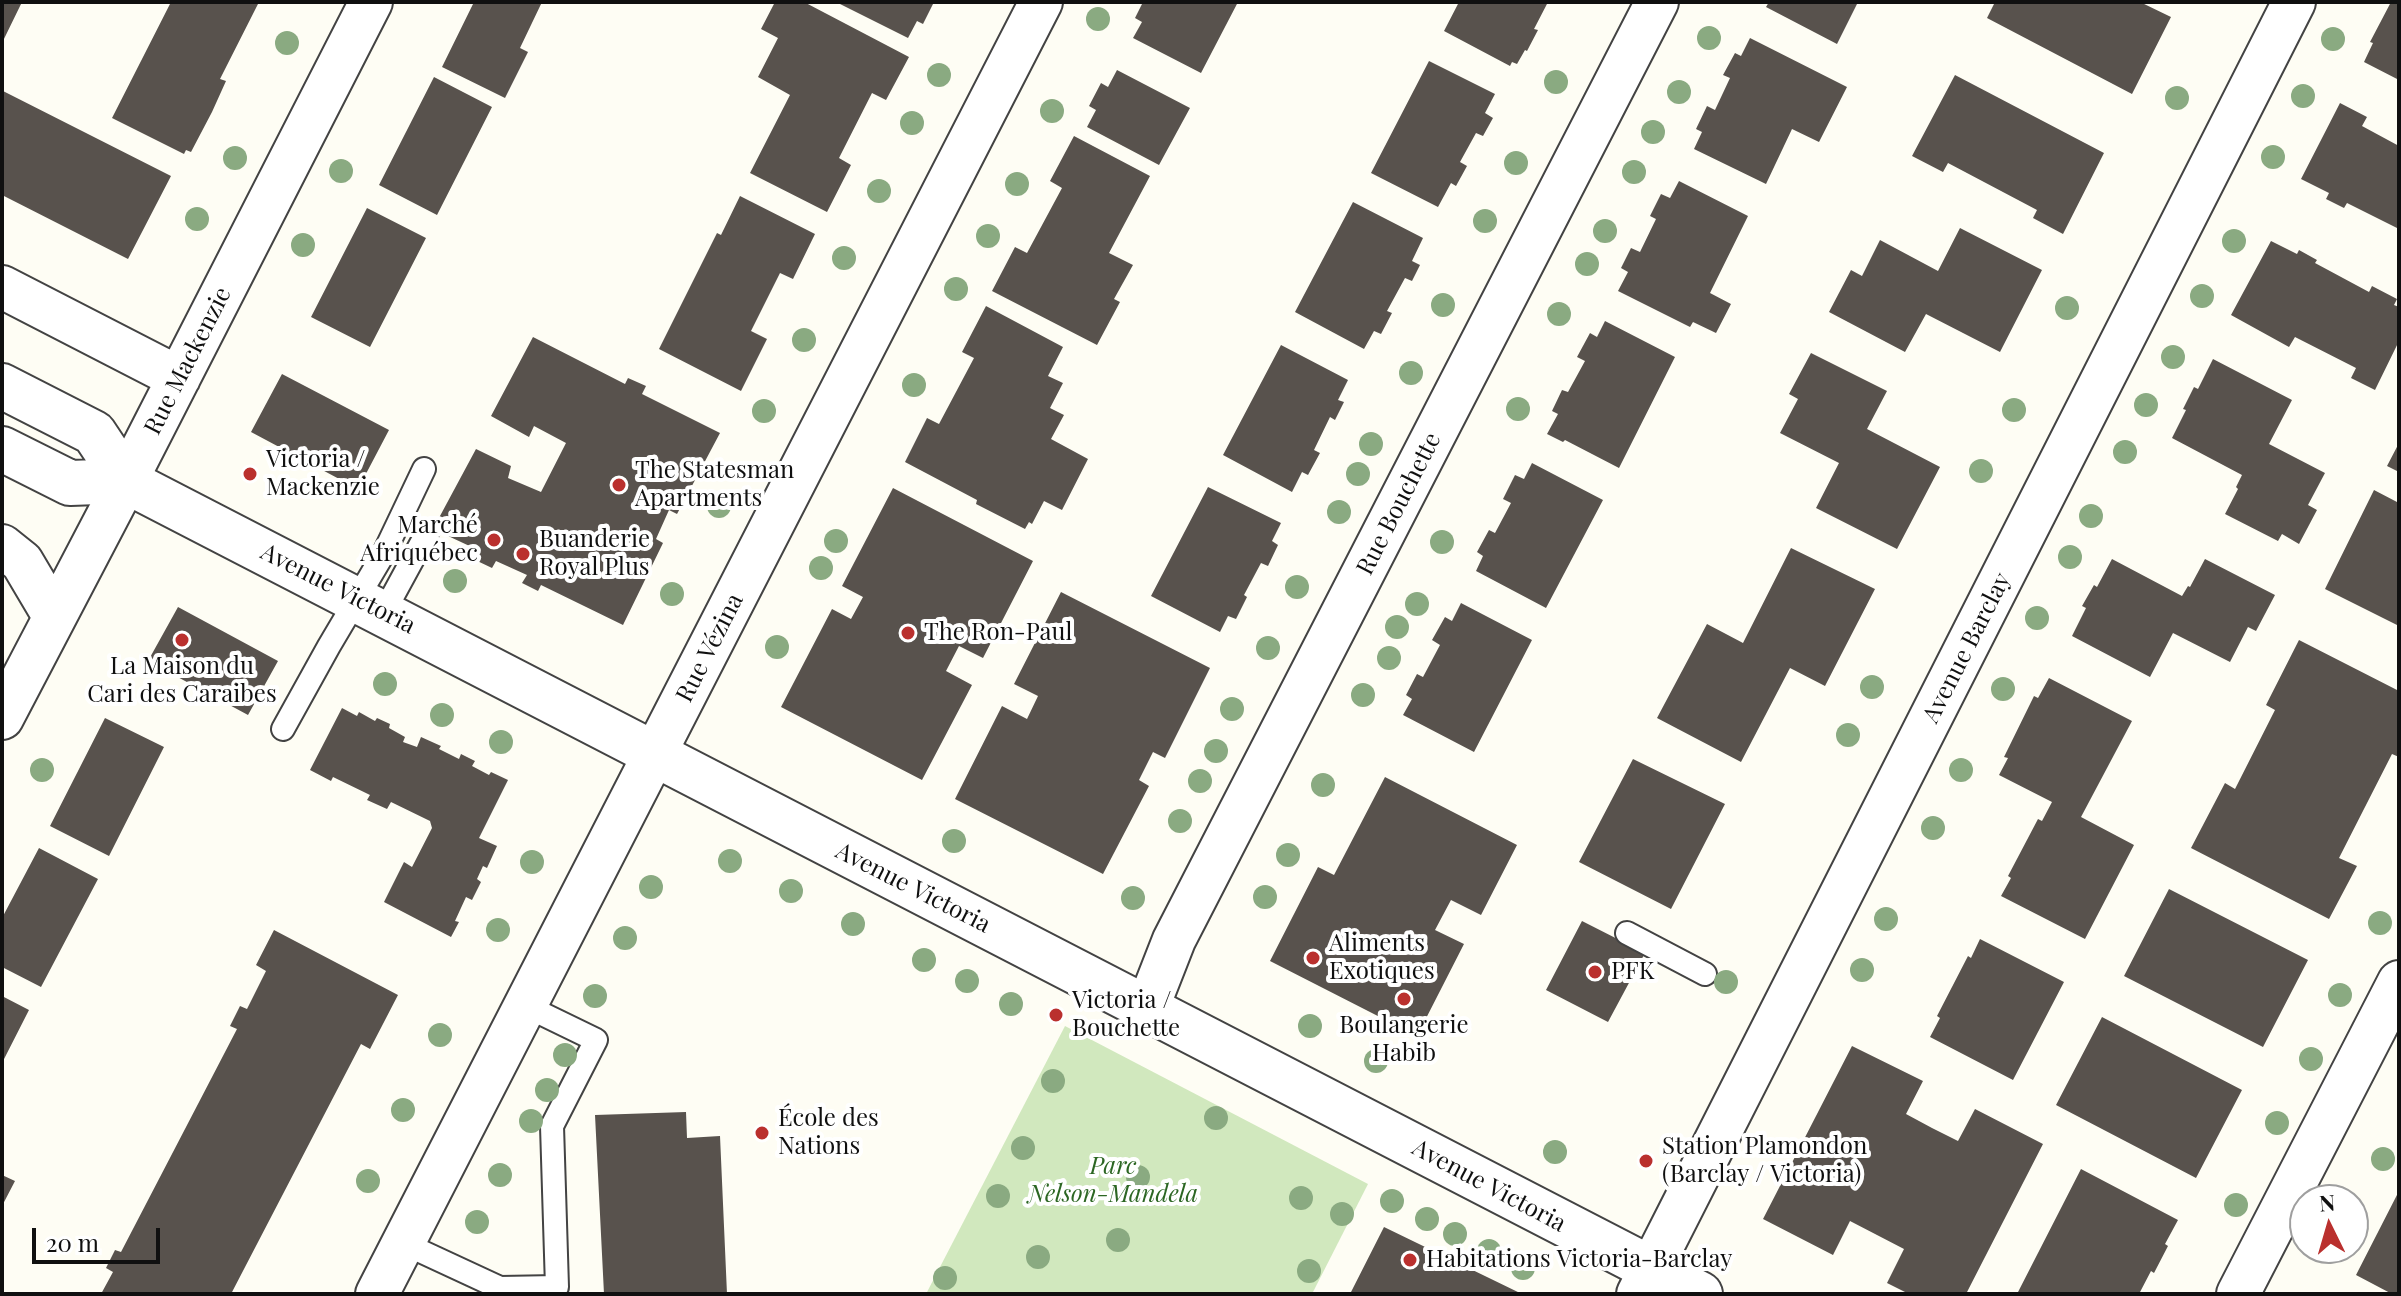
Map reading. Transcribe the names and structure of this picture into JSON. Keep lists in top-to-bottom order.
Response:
{
  "streets": {
    "street": [
      "Rue Mackenzie",
      "Rue Bouchette",
      "Avenue Victoria",
      "Rue Vézina",
      "Avenue Barclay"
    ]
  },
  "crossings": [
    ["Rue Mackenzie", "Avenue Victoria"],
    ["Rue Bouchette", "Avenue Victoria"],
    ["Avenue Victoria", "Rue Vézina"],
    ["Avenue Victoria", "Avenue Barclay"]
  ],
  "parks": ["Parc Nelson-Mandela"],
  "places": [
    "Victoria / Mackenzie",
    "The Statesman Apartments",
    "Marché Afriquébec",
    "Buanderie Royal Plus",
    "The Ron-Paul",
    "La Maison du Cari des Caraibes",
    "Aliments Exotiques",
    "PFK",
    "Boulangerie Habib",
    "Victoria / Bouchette",
    "École des Nations",
    "Station Plamondon (Barclay / Victoria)",
    "Habitations Victoria-Barclay"
  ],
  "scale_bar": "20 m",
  "north": "top"
}
